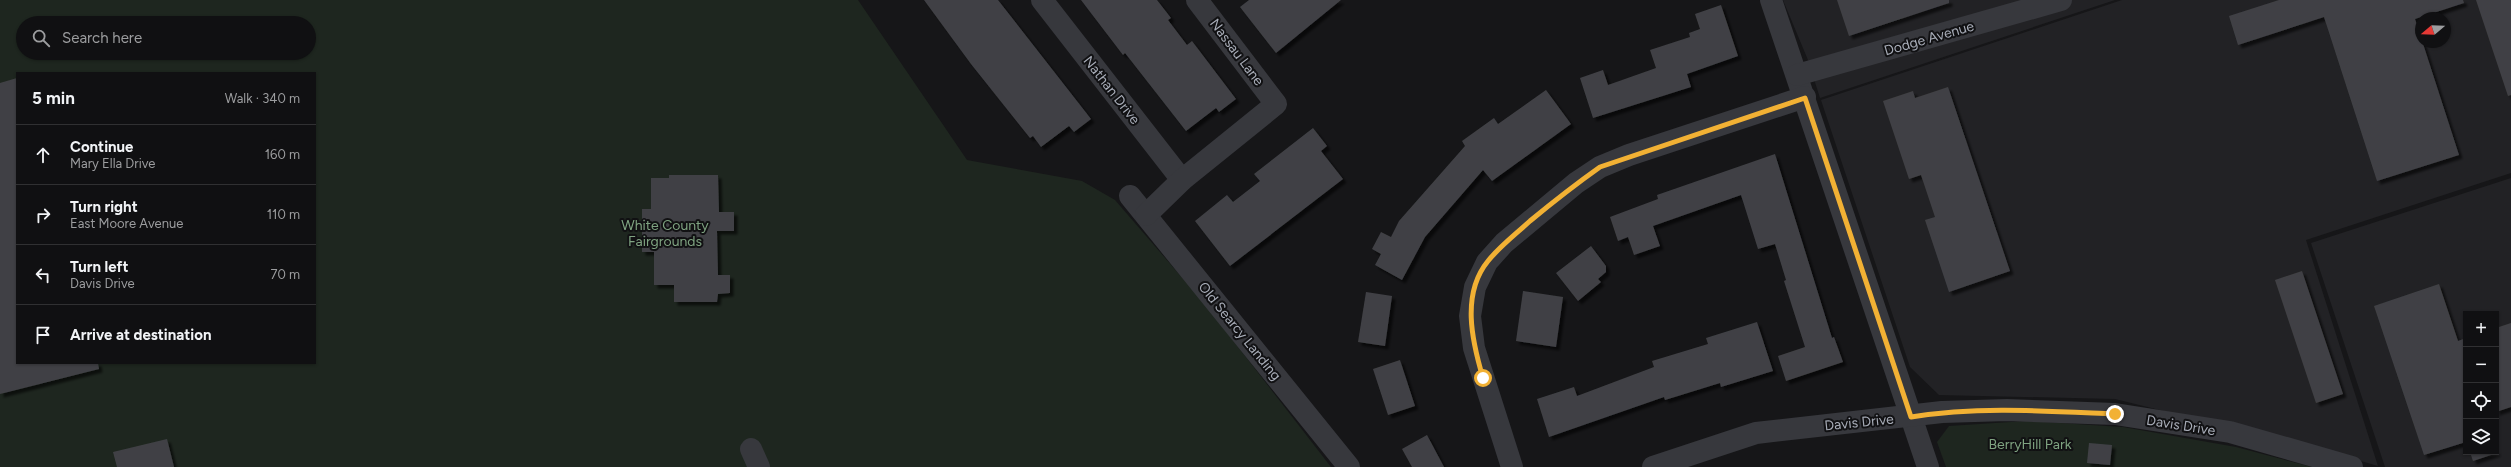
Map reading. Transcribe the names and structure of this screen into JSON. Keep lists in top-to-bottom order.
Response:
{
  "streets": {
    "street": [
      "Dodge Avenue",
      "Nassau Lane",
      "Nathan Drive",
      "Old Searcy Landing",
      "Davis Drive"
    ]
  },
  "crossings": [
    ["Nassau Lane", "Nathan Drive"]
  ],
  "parks": ["White County Fairgrounds", "BerryHill Park"],
  "north": "left",
  "page": {
    "search": "Search here",
    "heading": ["5 min", "Walk · 340 m"],
    "list": [
      ["Continue", "Mary Ella Drive", "160 m"],
      ["Turn right", "East Moore Avenue", "110 m"],
      ["Turn left", "Davis Drive", "70 m"],
      "Arrive at destination"
    ],
    "map_buttons": ["+", "−"]
  }
}
